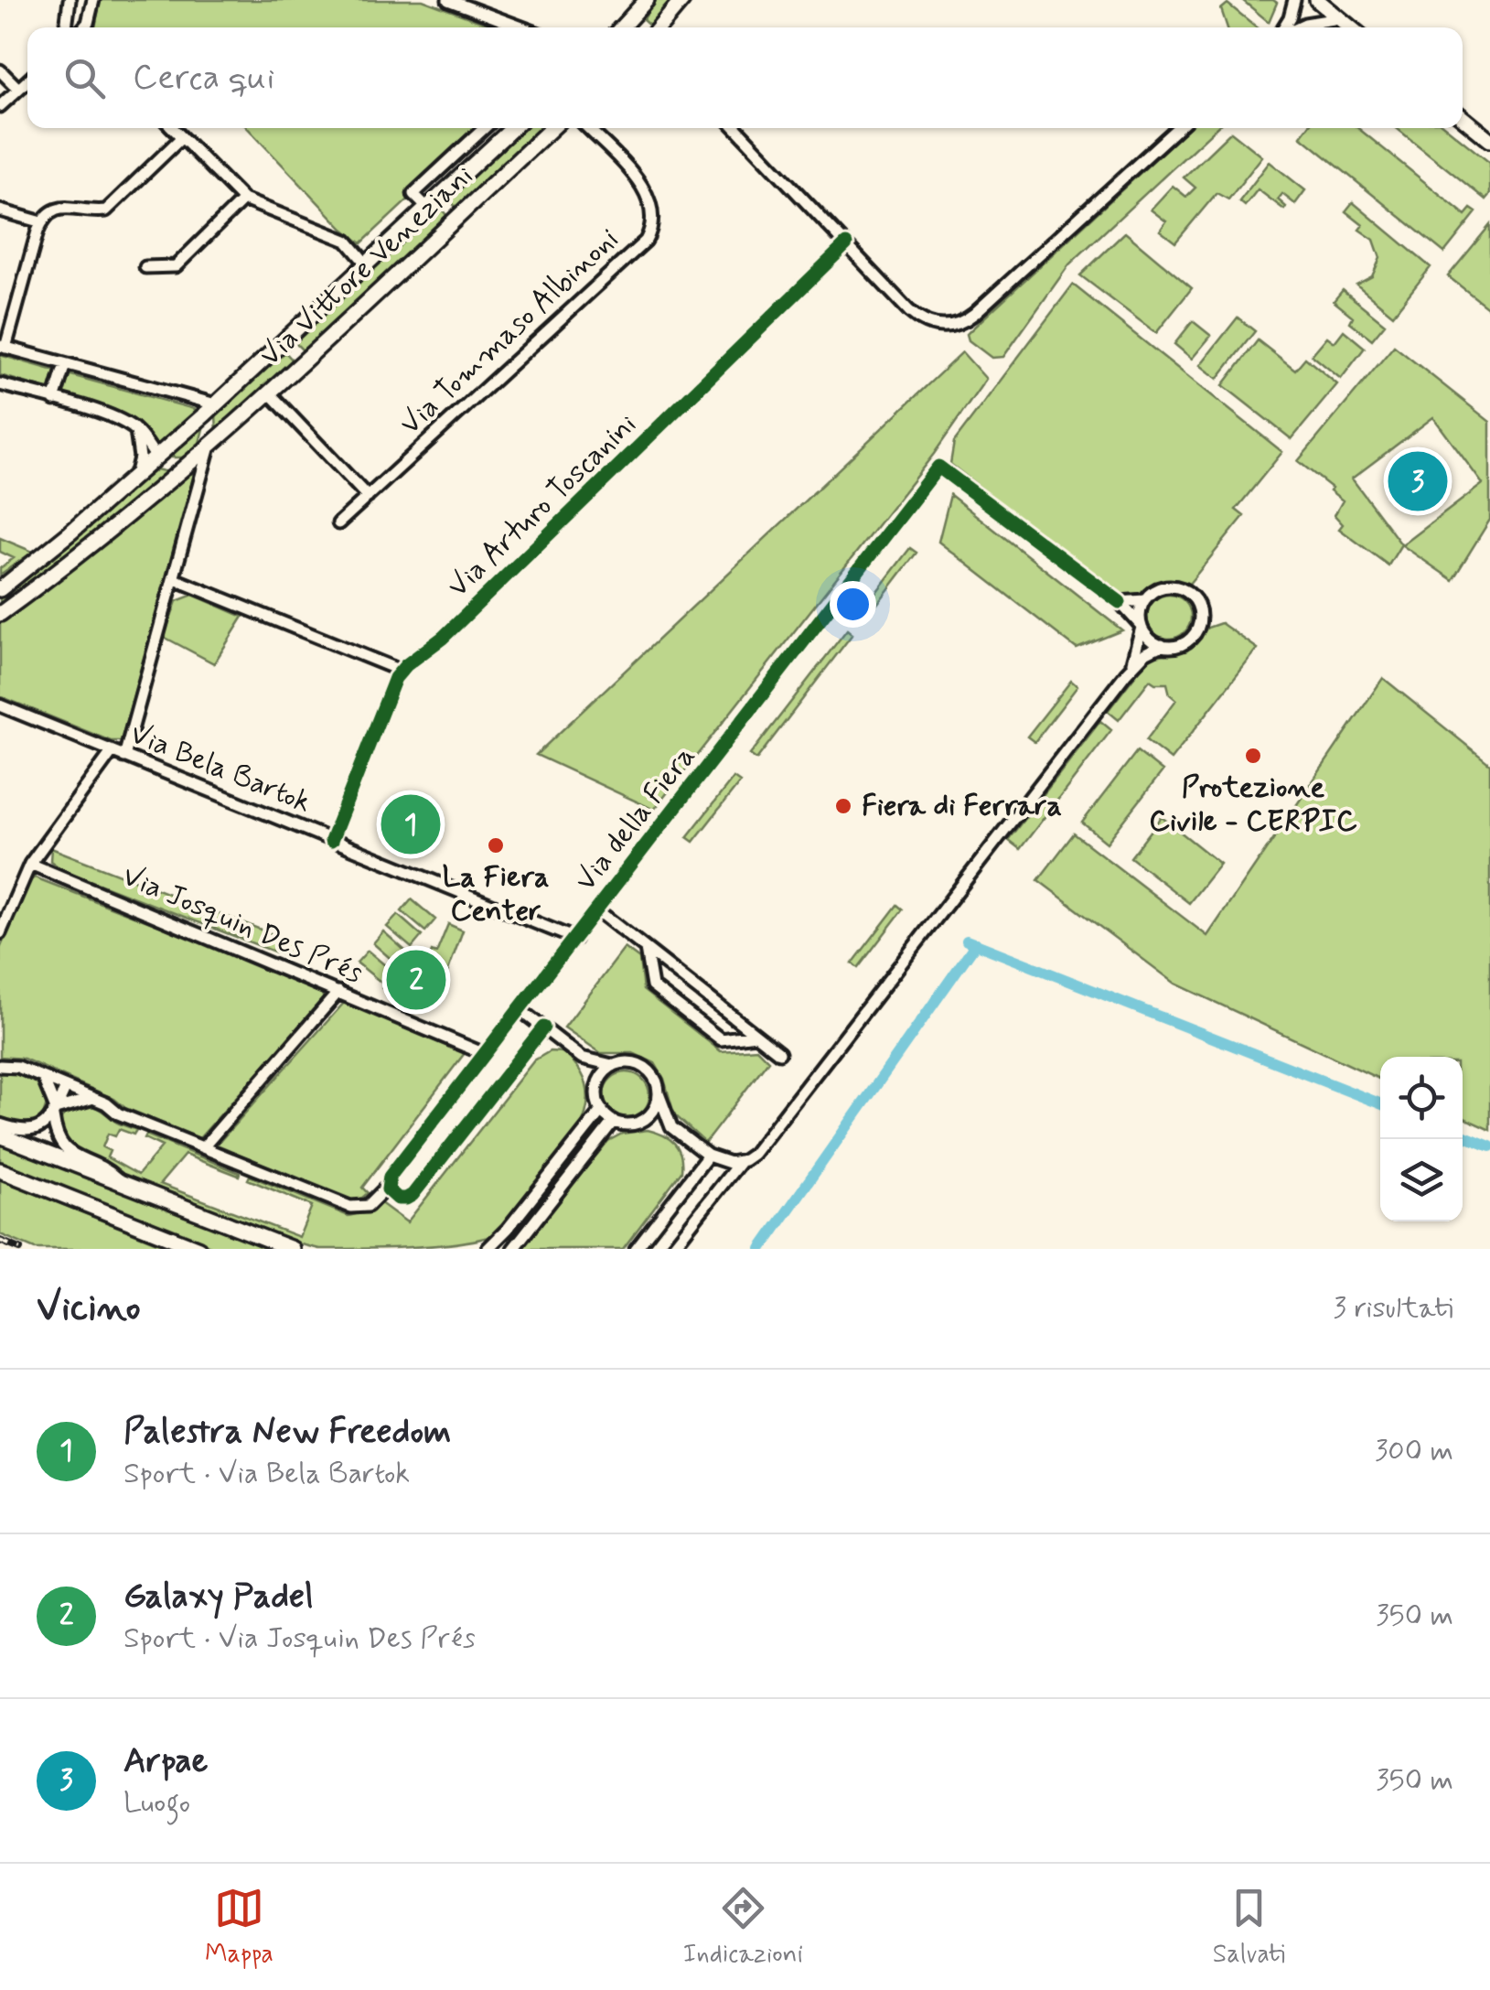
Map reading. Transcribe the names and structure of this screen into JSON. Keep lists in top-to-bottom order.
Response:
{
  "streets": {
    "main road": ["Via Vittore Veneziani"],
    "street": [
      "Via Tommaso Albinoni",
      "Via Arturo Toscanini",
      "Via Bela Bartok",
      "Via della Fiera",
      "Via Josquin Des Prés"
    ]
  },
  "crossings": [
    ["Via Arturo Toscanini", "Via Bela Bartok"],
    ["Via Bela Bartok", "Via della Fiera"],
    ["Via della Fiera", "Via Josquin Des Prés"]
  ],
  "places": ["Protezione Civile - CERPIC", "Fiera di Ferrara", "La Fiera Center"],
  "page": {
    "search": "Cerca qui",
    "pins": ["3", "1", "2"],
    "heading": ["Vicino", "3 risultati"],
    "list": [
      {
        "mark": "1",
        "name": "Palestra New Freedom",
        "note": "Sport · Via Bela Bartok",
        "value": "300 m"
      },
      {
        "mark": "2",
        "name": "Galaxy Padel",
        "note": "Sport · Via Josquin Des Prés",
        "value": "350 m"
      },
      {
        "mark": "3",
        "name": "Arpae",
        "note": "Luogo",
        "value": "350 m"
      }
    ],
    "nav": ["Mappa", "Indicazioni", "Salvati"]
  }
}
